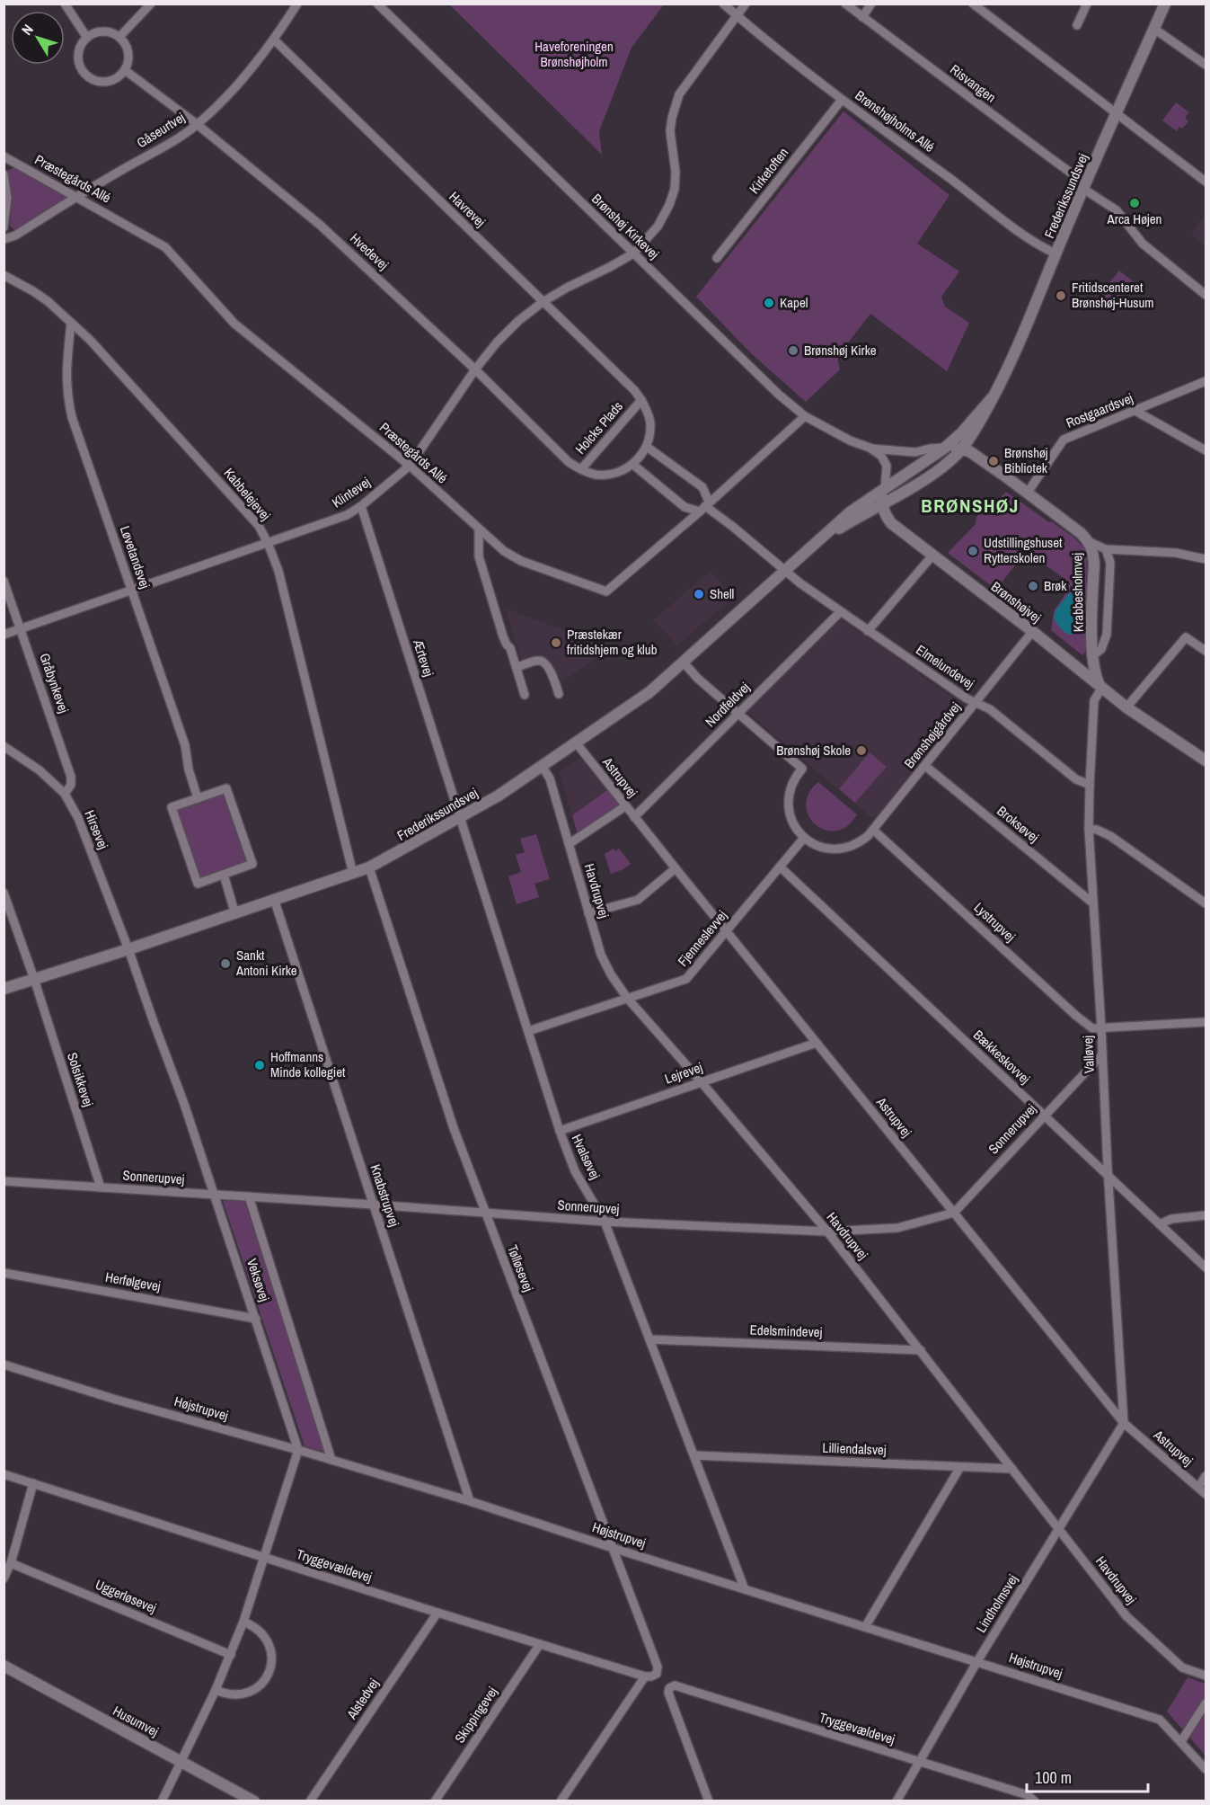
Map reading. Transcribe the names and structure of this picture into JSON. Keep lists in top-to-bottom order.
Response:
{
  "streets": {
    "main road": [
      "Frederikssundsvej",
      "Krabbesholmvej",
      "Brønshøjvej",
      "Husumvej"
    ],
    "street": [
      "Risvangen",
      "Brønshøjholms Allé",
      "Gåseurtvej",
      "Kirketoften",
      "Præstegårds Allé",
      "Havrevej",
      "Brønshøj Kirkevej",
      "Hvedevej",
      "Rostgaardsvej",
      "Holcks Plads",
      "Klintevej",
      "Kabbelejevej",
      "Løvetandsvej",
      "Ærtevej",
      "Elmelundevej",
      "Gråbynkevej",
      "Nordfeldvej",
      "Brønshøjgårdvej",
      "Astrupvej",
      "Broksøvej",
      "Hirsevej",
      "Havdrupvej",
      "Lystrupvej",
      "Fjenneslevvej",
      "Valløvej",
      "Bækkeskovvej",
      "Lejrevej",
      "Solsikkevej",
      "Sonnerupvej",
      "Hvalsøvej",
      "Knabstrupvej",
      "Tølløsevej",
      "Veksøvej",
      "Herfølgevej",
      "Edelsmindevej",
      "Højstrupvej",
      "Lilliendalsvej",
      "Tryggevældevej",
      "Uggerløsevej",
      "Lindholmsvej",
      "Alstedvej",
      "Skippingevej"
    ]
  },
  "crossings": [
    ["Risvangen", "Frederikssundsvej"],
    ["Brønshøjholms Allé", "Kirketoften"],
    ["Brønshøjholms Allé", "Frederikssundsvej"],
    ["Brønshøjholms Allé", "Klintevej"],
    ["Gåseurtvej", "Præstegårds Allé"],
    ["Gåseurtvej", "Havrevej"],
    ["Gåseurtvej", "Hvedevej"],
    ["Præstegårds Allé", "Brønshøj Kirkevej"],
    ["Præstegårds Allé", "Klintevej"],
    ["Frederikssundsvej", "Brønshøj Kirkevej"],
    ["Frederikssundsvej", "Kabbelejevej"],
    ["Frederikssundsvej", "Krabbesholmvej"],
    ["Frederikssundsvej", "Brønshøjvej"],
    ["Frederikssundsvej", "Ærtevej"],
    ["Frederikssundsvej", "Elmelundevej"],
    ["Frederikssundsvej", "Astrupvej"],
    ["Frederikssundsvej", "Hirsevej"],
    ["Frederikssundsvej", "Havdrupvej"],
    ["Frederikssundsvej", "Solsikkevej"],
    ["Frederikssundsvej", "Hvalsøvej"],
    ["Frederikssundsvej", "Knabstrupvej"],
    ["Frederikssundsvej", "Tølløsevej"],
    ["Frederikssundsvej", "Veksøvej"],
    ["Havrevej", "Holcks Plads"],
    ["Havrevej", "Klintevej"],
    ["Brønshøj Kirkevej", "Klintevej"],
    ["Brønshøj Kirkevej", "Krabbesholmvej"],
    ["Hvedevej", "Holcks Plads"],
    ["Hvedevej", "Klintevej"],
    ["Rostgaardsvej", "Krabbesholmvej"],
    ["Klintevej", "Kabbelejevej"],
    ["Klintevej", "Løvetandsvej"],
    ["Klintevej", "Ærtevej"],
    ["Klintevej", "Gråbynkevej"],
    ["Kabbelejevej", "Løvetandsvej"],
    ["Krabbesholmvej", "Brønshøjvej"],
    ["Krabbesholmvej", "Valløvej"],
    ["Brønshøjvej", "Brønshøjgårdvej"],
    ["Brønshøjvej", "Valløvej"],
    ["Ærtevej", "Hvalsøvej"],
    ["Elmelundevej", "Nordfeldvej"],
    ["Elmelundevej", "Brønshøjgårdvej"],
    ["Elmelundevej", "Valløvej"],
    ["Gråbynkevej", "Hirsevej"],
    ["Nordfeldvej", "Astrupvej"],
    ["Brønshøjgårdvej", "Broksøvej"],
    ["Brønshøjgårdvej", "Lystrupvej"],
    ["Brønshøjgårdvej", "Fjenneslevvej"],
    ["Astrupvej", "Fjenneslevvej"],
    ["Astrupvej", "Valløvej"],
    ["Astrupvej", "Lejrevej"],
    ["Astrupvej", "Sonnerupvej"],
    ["Astrupvej", "Lindholmsvej"],
    ["Broksøvej", "Valløvej"],
    ["Hirsevej", "Veksøvej"],
    ["Havdrupvej", "Fjenneslevvej"],
    ["Havdrupvej", "Lejrevej"],
    ["Havdrupvej", "Sonnerupvej"],
    ["Havdrupvej", "Edelsmindevej"],
    ["Havdrupvej", "Lilliendalsvej"],
    ["Havdrupvej", "Lindholmsvej"],
    ["Lystrupvej", "Valløvej"],
    ["Fjenneslevvej", "Bækkeskovvej"],
    ["Fjenneslevvej", "Hvalsøvej"],
    ["Valløvej", "Bækkeskovvej"],
    ["Valløvej", "Sonnerupvej"],
    ["Valløvej", "Lindholmsvej"],
    ["Bækkeskovvej", "Sonnerupvej"],
    ["Lejrevej", "Hvalsøvej"],
    ["Solsikkevej", "Sonnerupvej"],
    ["Sonnerupvej", "Hvalsøvej"],
    ["Sonnerupvej", "Knabstrupvej"],
    ["Sonnerupvej", "Tølløsevej"],
    ["Sonnerupvej", "Veksøvej"],
    ["Hvalsøvej", "Edelsmindevej"],
    ["Hvalsøvej", "Højstrupvej"],
    ["Hvalsøvej", "Lilliendalsvej"],
    ["Knabstrupvej", "Højstrupvej"],
    ["Tølløsevej", "Højstrupvej"],
    ["Tølløsevej", "Tryggevældevej"],
    ["Veksøvej", "Herfølgevej"],
    ["Veksøvej", "Højstrupvej"],
    ["Højstrupvej", "Lindholmsvej"],
    ["Tryggevældevej", "Lindholmsvej"],
    ["Tryggevældevej", "Alstedvej"],
    ["Tryggevældevej", "Skippingevej"]
  ],
  "districts": ["BRØNSHØJ"],
  "parks": ["Haveforeningen Brønshøjholm"],
  "places": [
    "Arca Højen",
    "Fritidscenteret Brønshøj-Husum",
    "Kapel",
    "Brønshøj Kirke",
    "Brønshøj Bibliotek",
    "Udstillingshuset Rytterskolen",
    "Brøk",
    "Shell",
    "Præstekær fritidshjem og klub",
    "Brønshøj Skole",
    "Sankt Antoni Kirke",
    "Hoffmanns Minde kollegiet"
  ],
  "scale_bar": "100 m",
  "north": "top left"
}
